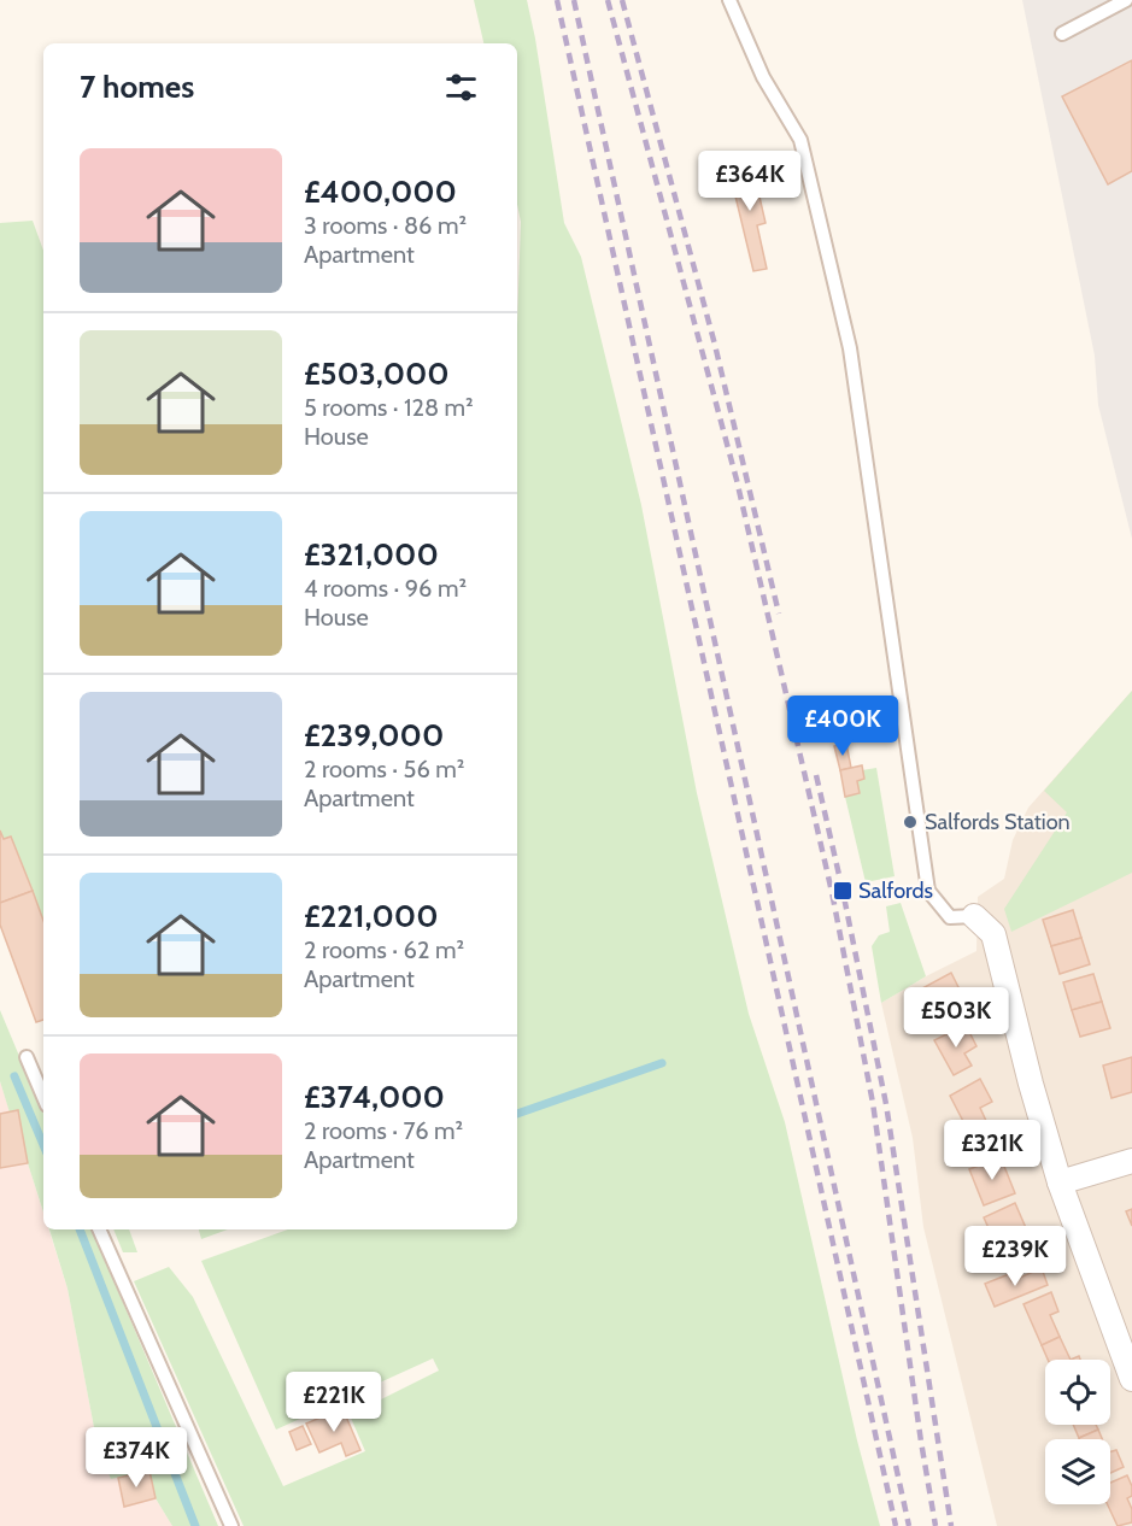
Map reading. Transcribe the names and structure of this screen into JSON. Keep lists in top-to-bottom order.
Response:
{
  "places": {
    "other": ["Salfords Station"],
    "transit": ["Salfords"]
  },
  "page": {
    "heading": "7 homes",
    "list": [
      {
        "name": "£400,000",
        "note": "3 rooms · 86 m² · Apartment"
      },
      {
        "name": "£503,000",
        "note": "5 rooms · 128 m² · House"
      },
      {
        "name": "£321,000",
        "note": "4 rooms · 96 m² · House"
      },
      {
        "name": "£239,000",
        "note": "2 rooms · 56 m² · Apartment"
      },
      {
        "name": "£221,000",
        "note": "2 rooms · 62 m² · Apartment"
      },
      {
        "name": "£374,000",
        "note": "2 rooms · 76 m² · Apartment"
      }
    ],
    "price": [
      "£364K",
      "£400K",
      "£503K",
      "£321K",
      "£239K",
      "£221K",
      "£374K"
    ]
  }
}
